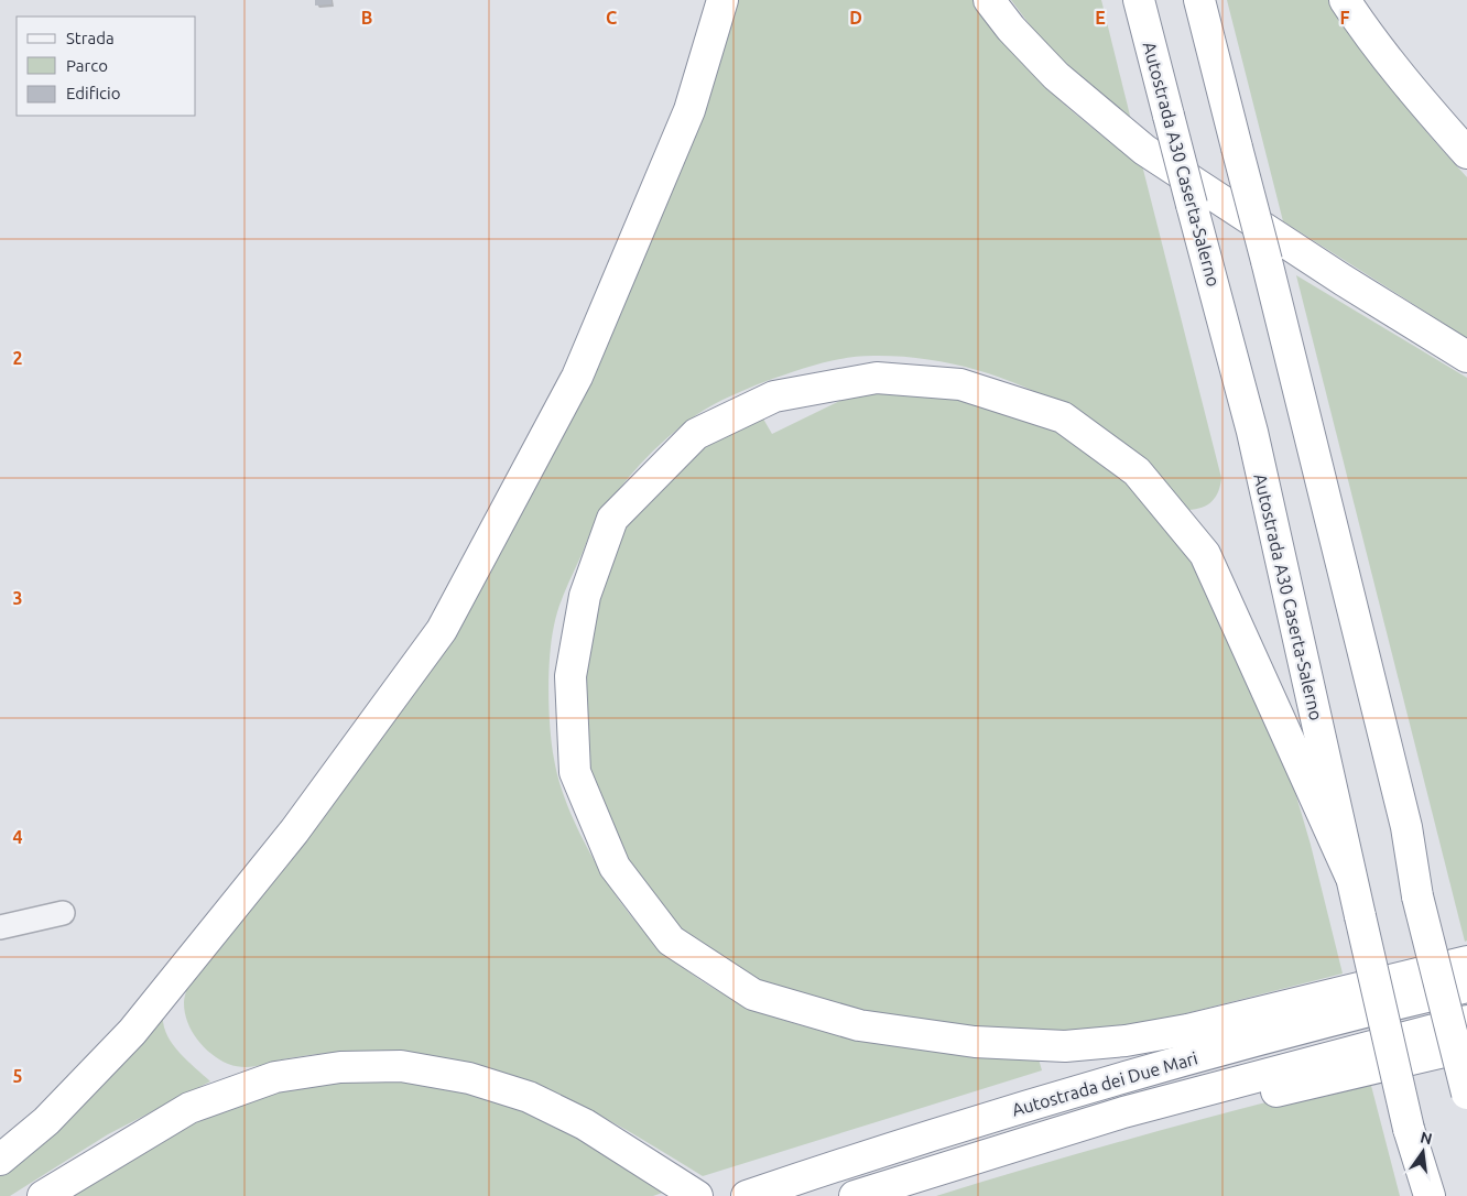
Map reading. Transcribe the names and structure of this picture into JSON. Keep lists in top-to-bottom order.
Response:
{
  "streets": {
    "highway": ["Autostrada A30 Caserta-Salerno", "Autostrada dei Due Mari"]
  },
  "legend": ["Strada", "Parco", "Edificio"],
  "north": "top",
  "grid": {
    "columns": [
      "B",
      "C",
      "D",
      "E",
      "F"
    ],
    "rows": [
      "2",
      "3",
      "4",
      "5"
    ]
  }
}
